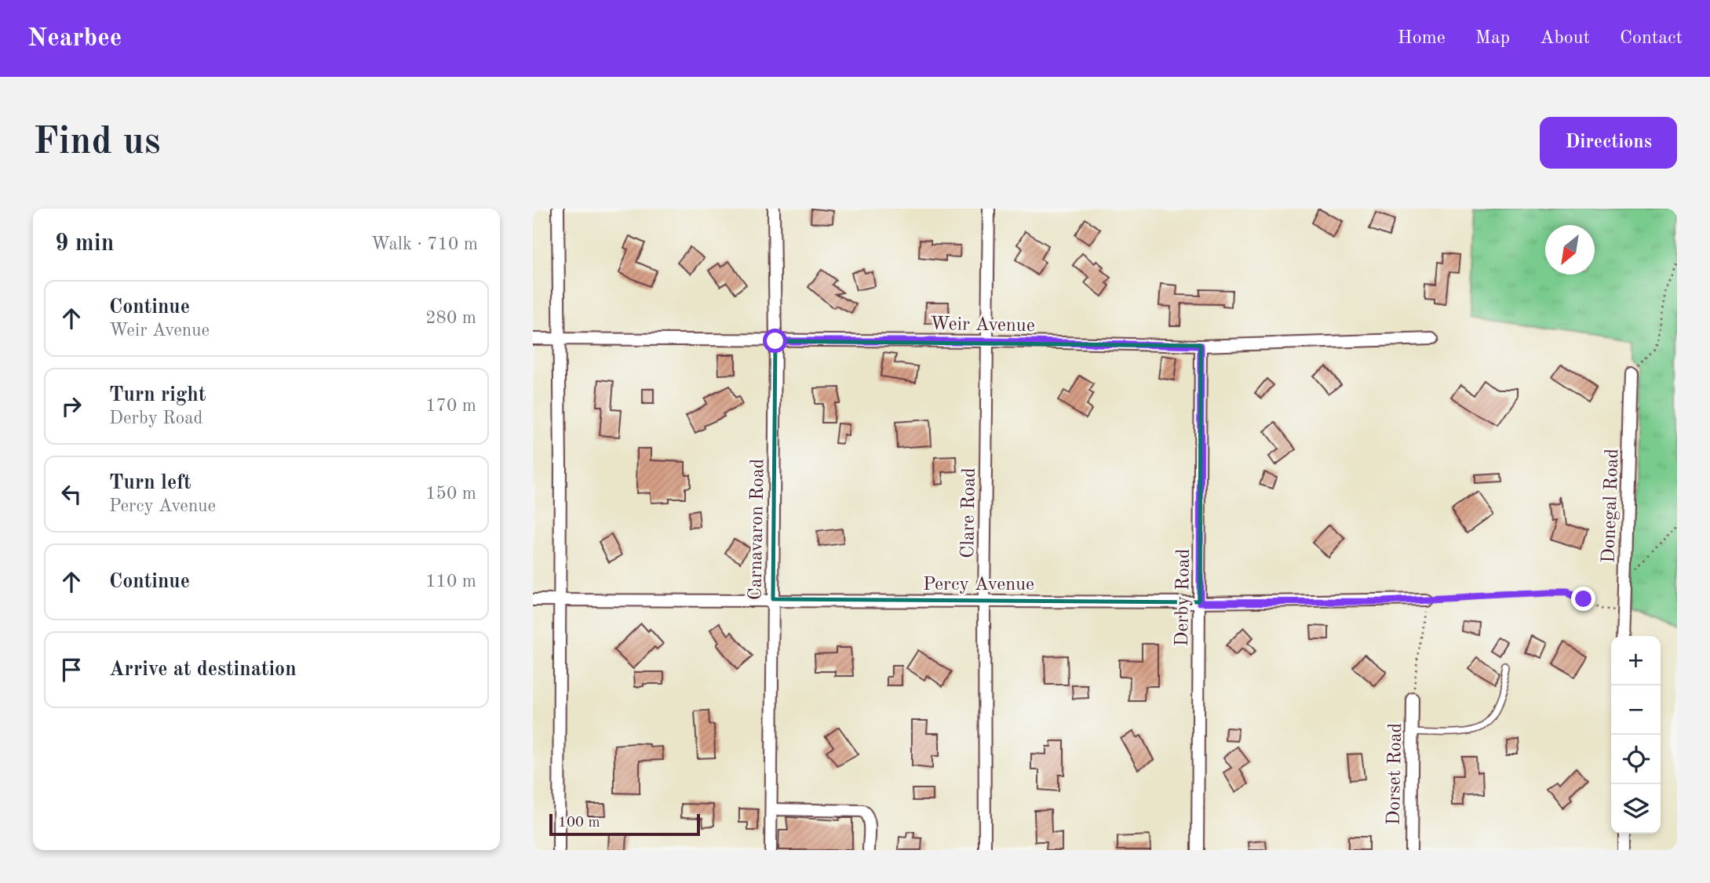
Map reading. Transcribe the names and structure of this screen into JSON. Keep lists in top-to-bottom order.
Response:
{
  "streets": {
    "street": [
      "Weir Avenue",
      "Donegal Road",
      "Clare Road",
      "Carnavaron Road",
      "Percy Avenue",
      "Derby Road",
      "Dorset Road"
    ]
  },
  "crossings": [
    ["Weir Avenue", "Clare Road"],
    ["Weir Avenue", "Carnavaron Road"],
    ["Weir Avenue", "Derby Road"],
    ["Clare Road", "Percy Avenue"],
    ["Carnavaron Road", "Percy Avenue"],
    ["Percy Avenue", "Derby Road"]
  ],
  "scale_bar": "100 m",
  "north": "bottom left",
  "page": {
    "header": "Nearbee",
    "nav": [
      "Home",
      "Map",
      "About",
      "Contact"
    ],
    "buttons": "Directions",
    "title": "Find us",
    "heading": ["9 min", "Walk · 710 m"],
    "list": [
      ["Continue", "Weir Avenue", "280 m"],
      ["Turn right", "Derby Road", "170 m"],
      ["Turn left", "Percy Avenue", "150 m"],
      ["Continue", "110 m"],
      "Arrive at destination"
    ],
    "map_buttons": ["+", "−"],
    "scale": "100 m"
  }
}
